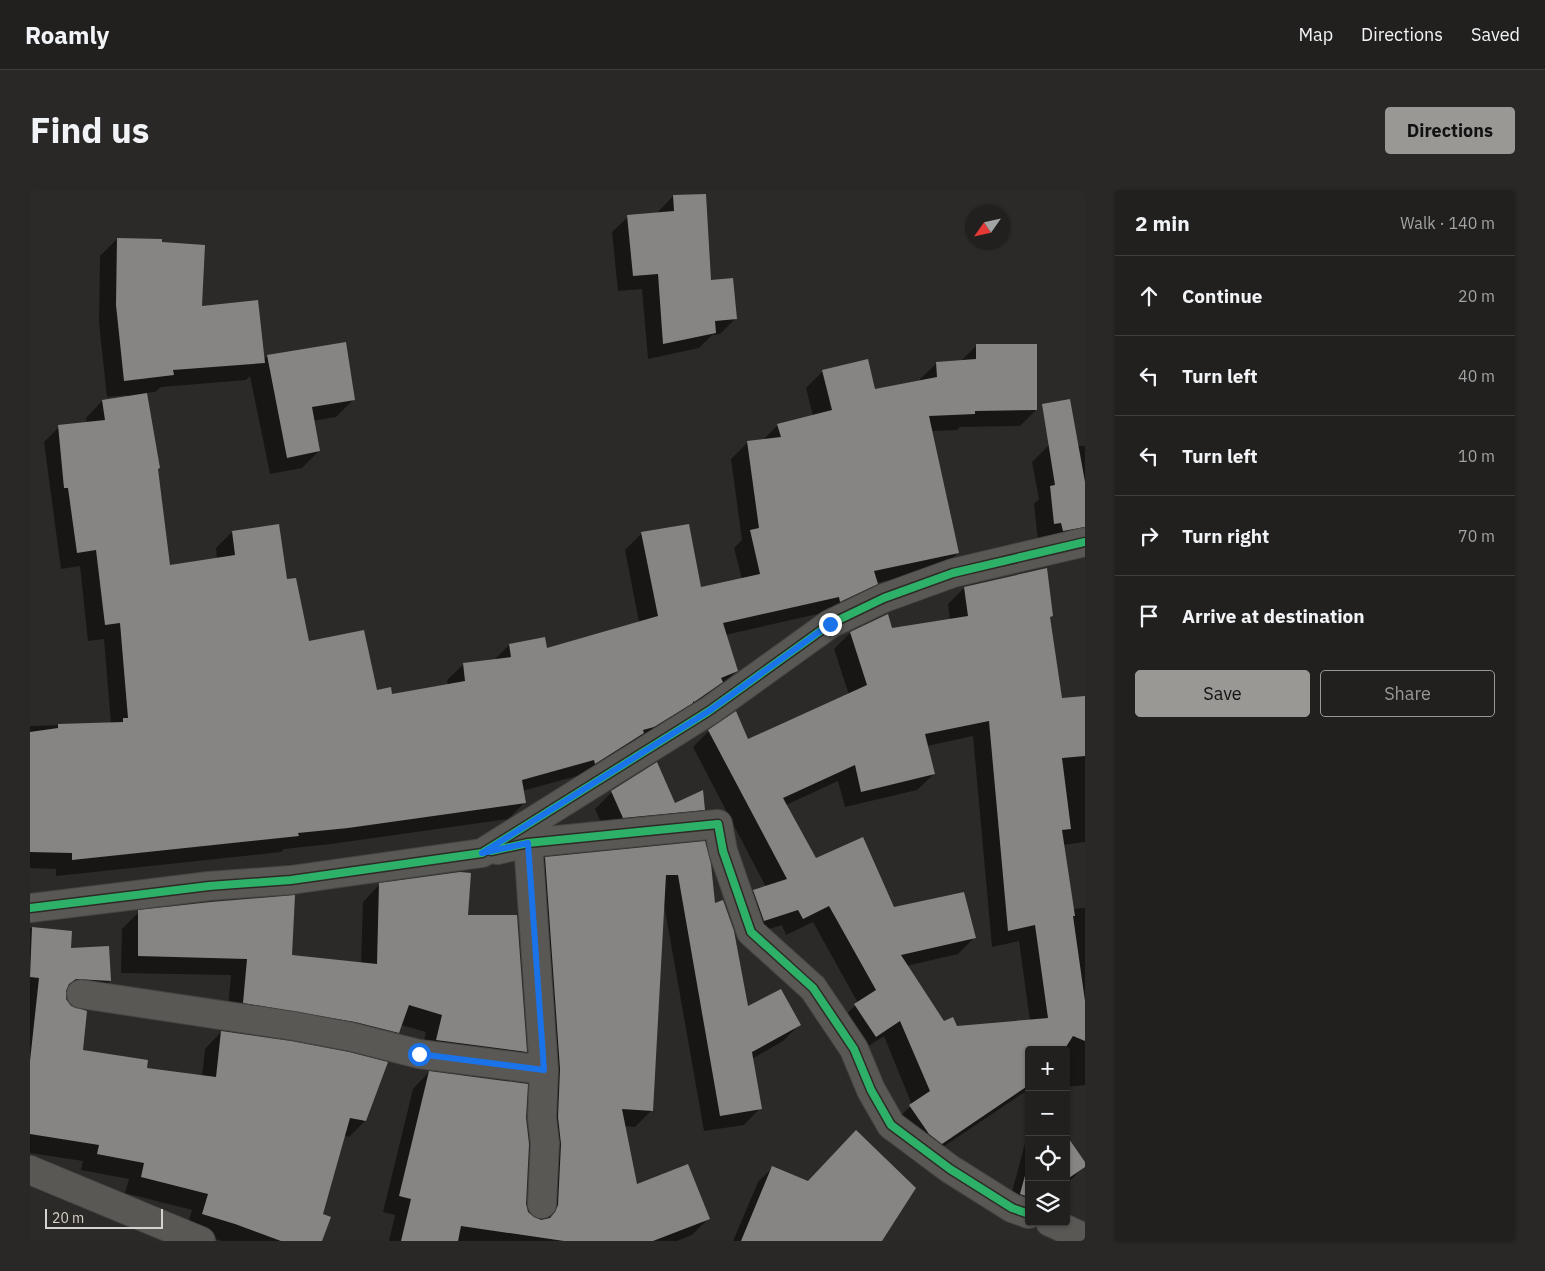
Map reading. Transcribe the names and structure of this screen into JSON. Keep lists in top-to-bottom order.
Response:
{
  "scale_bar": "20 m",
  "north": "bottom left",
  "page": {
    "header": "Roamly",
    "nav": ["Map", "Directions", "Saved"],
    "title": "Find us",
    "buttons": [
      "Directions",
      ["Save", "Share"]
    ],
    "heading": ["2 min", "Walk · 140 m"],
    "list": [
      ["Continue", "20 m"],
      ["Turn left", "40 m"],
      ["Turn left", "10 m"],
      ["Turn right", "70 m"],
      "Arrive at destination"
    ],
    "map_buttons": ["+", "−"],
    "scale": "20 m"
  }
}
